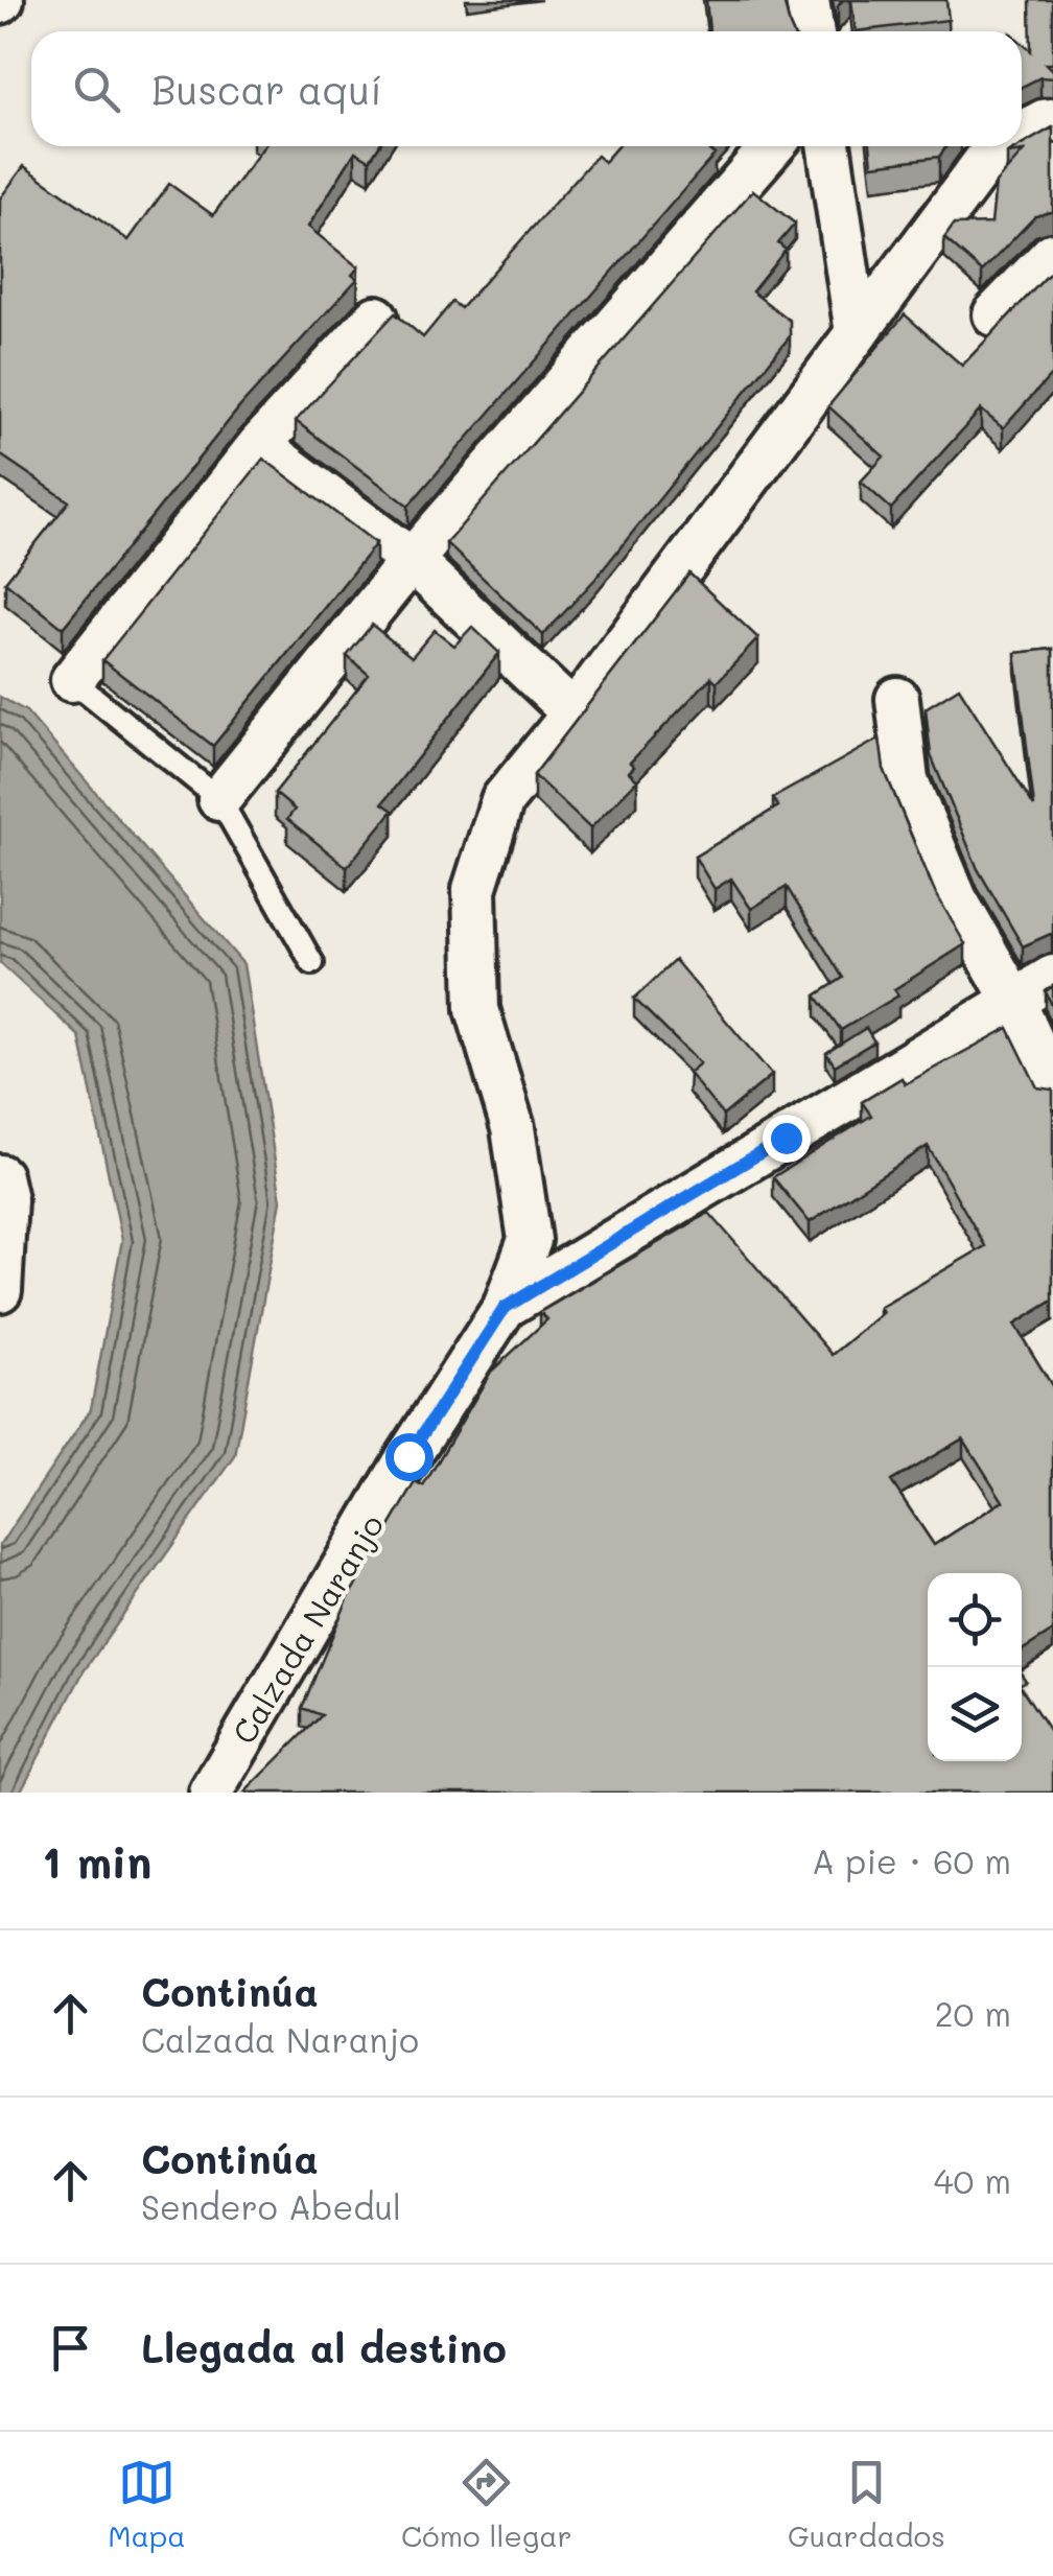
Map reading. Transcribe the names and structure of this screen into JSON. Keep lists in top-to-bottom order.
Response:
{
  "streets": {
    "street": ["Calzada Naranjo"]
  },
  "page": {
    "search": "Buscar aquí",
    "heading": ["1 min", "A pie · 60 m"],
    "list": [
      ["Continúa", "Calzada Naranjo", "20 m"],
      ["Continúa", "Sendero Abedul", "40 m"],
      "Llegada al destino"
    ],
    "nav": ["Mapa", "Cómo llegar", "Guardados"]
  }
}
